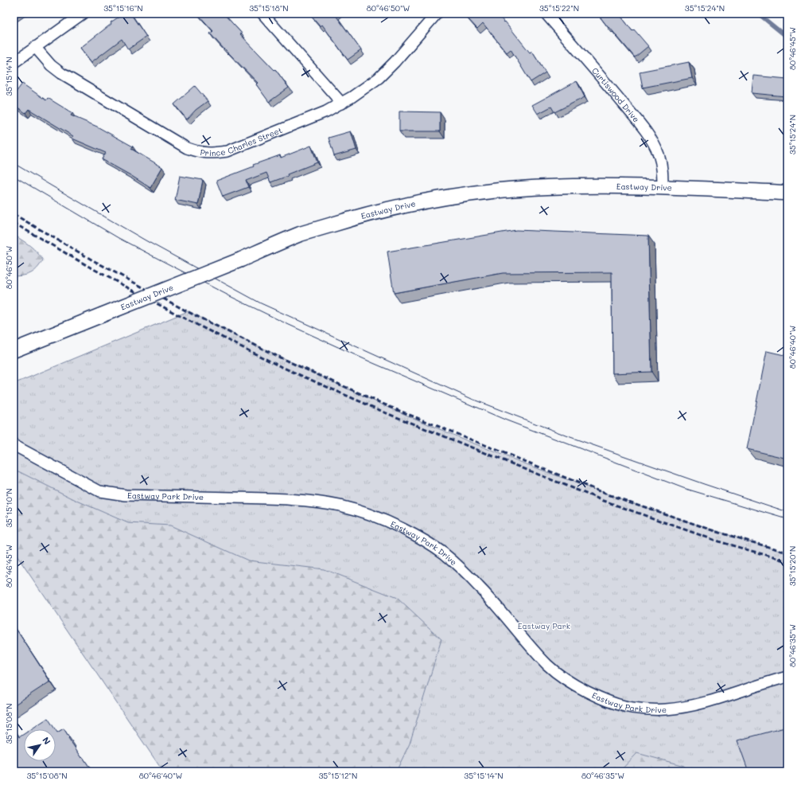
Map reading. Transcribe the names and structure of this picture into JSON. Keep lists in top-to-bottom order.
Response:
{
  "streets": {
    "main road": ["Eastway Drive"],
    "street": ["Curtiswood Drive", "Prince Charles Street", "Eastway Park Drive"]
  },
  "crossings": [
    ["Curtiswood Drive", "Eastway Drive"]
  ],
  "parks": ["Eastway Park"],
  "north": "top right",
  "coordinates": [
    "35°15'16\"N",
    "35°15'18\"N",
    "80°46'50\"W",
    "35°15'22\"N",
    "35°15'24\"N",
    "80°46'45\"W",
    "35°15'14\"N",
    "80°46'40\"W",
    "35°15'10\"N",
    "35°15'20\"N",
    "80°46'35\"W",
    "35°15'08\"N",
    "35°15'12\"N"
  ]
}
